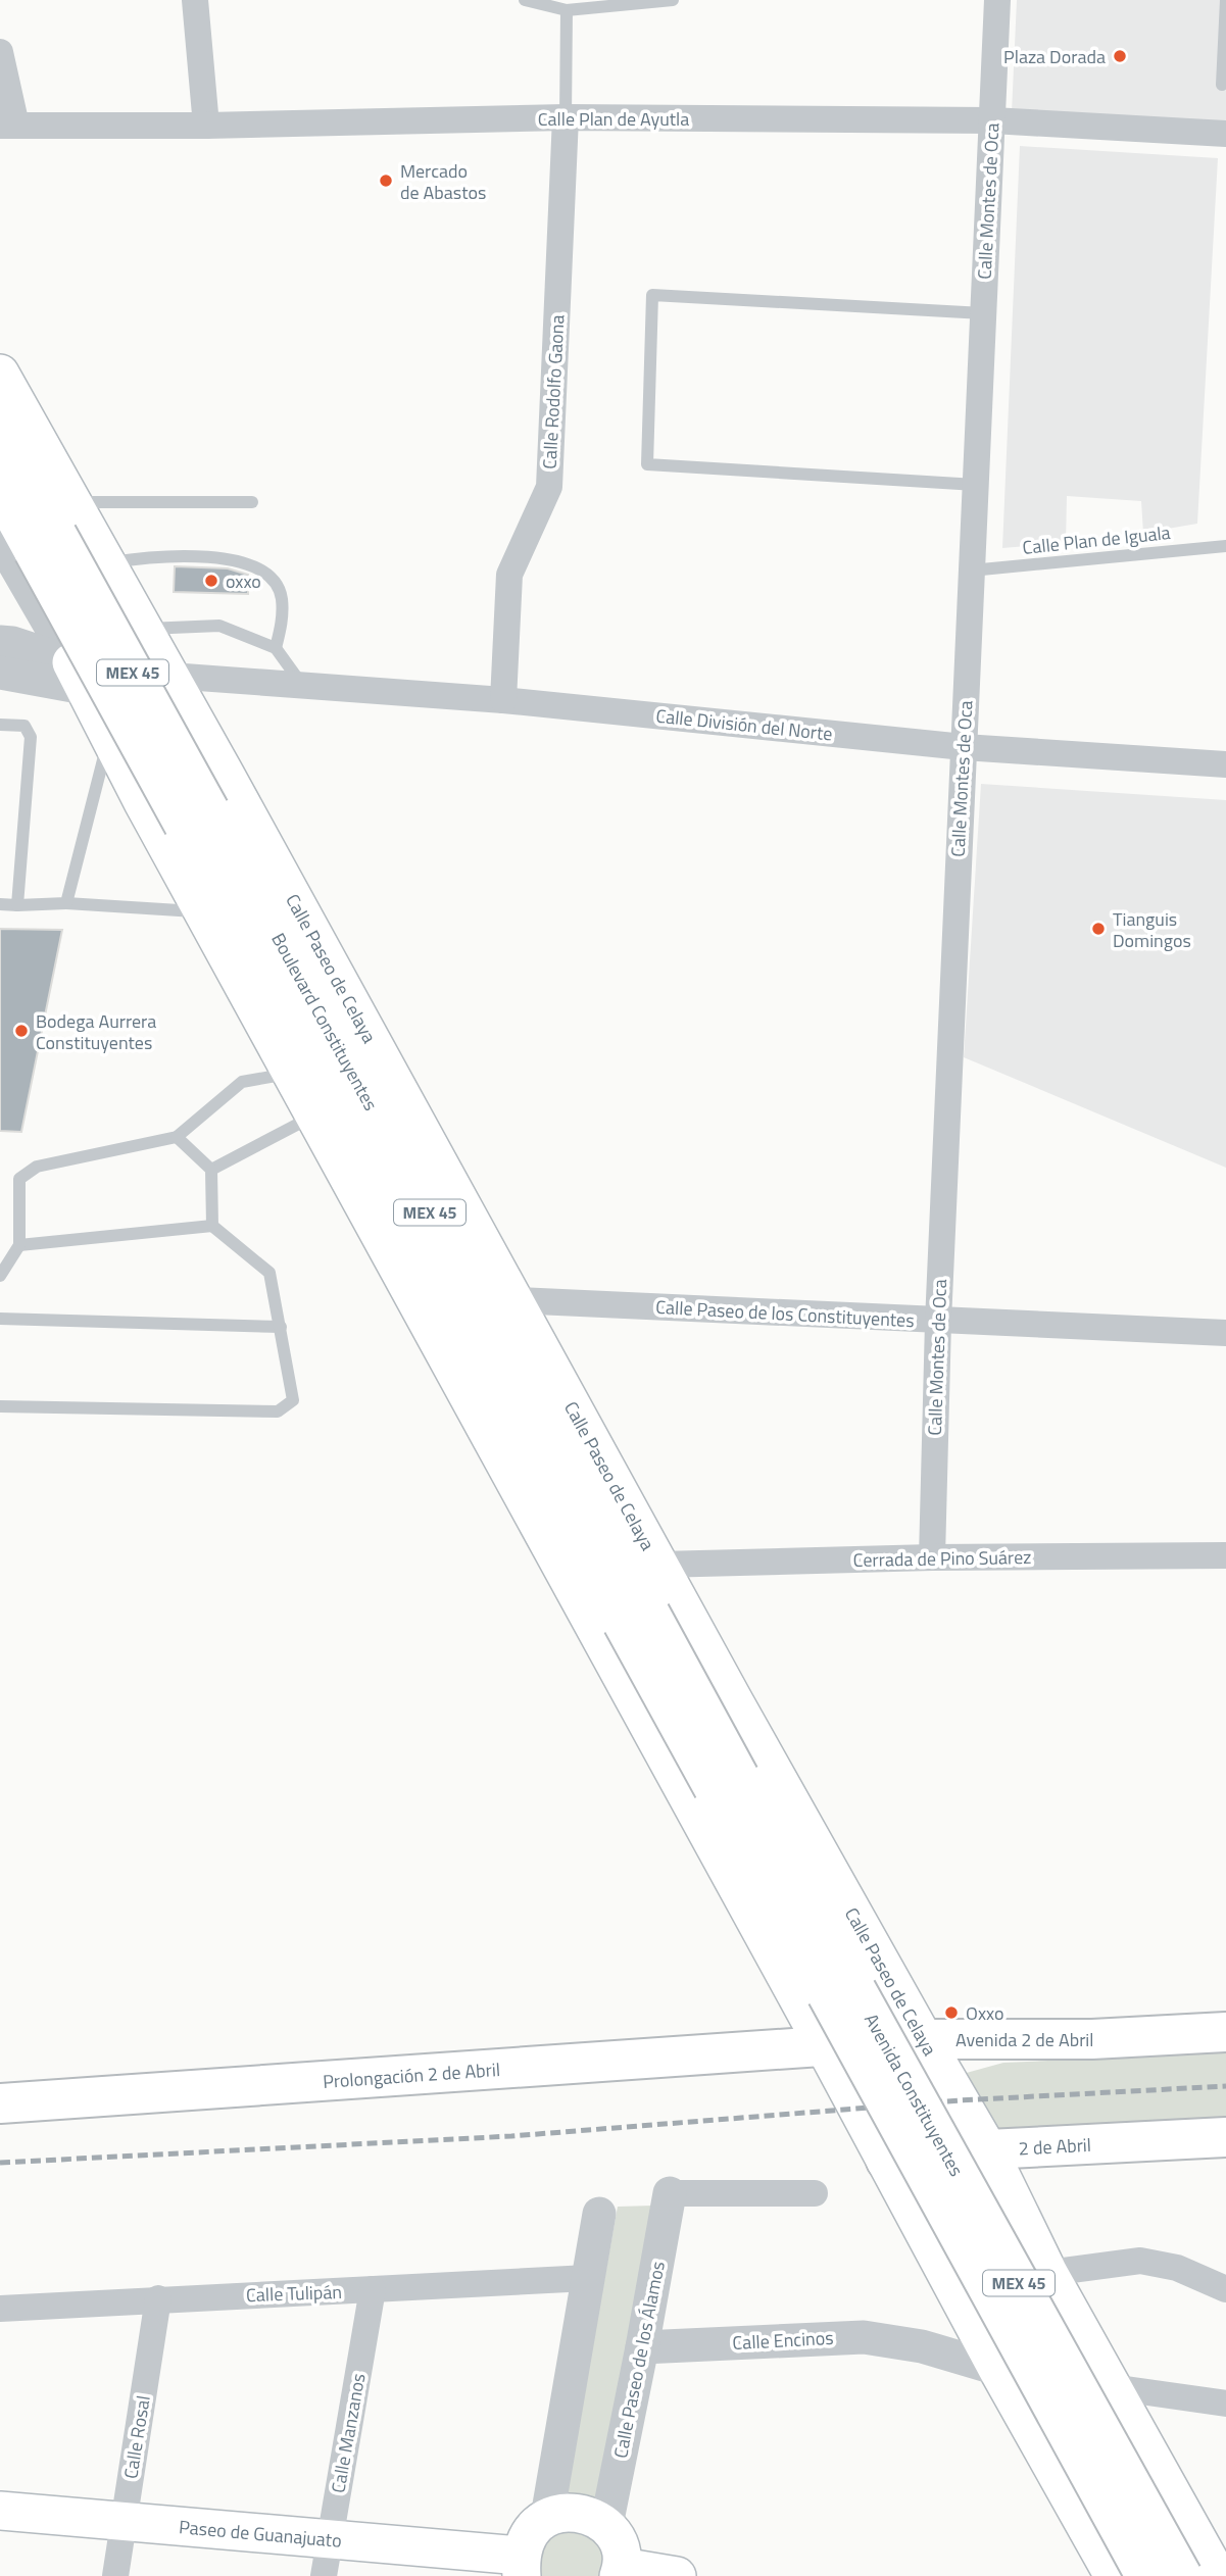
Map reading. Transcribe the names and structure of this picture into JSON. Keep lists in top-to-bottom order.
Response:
{
  "streets": {
    "main road": [
      "MEX 45",
      "Calle Paseo de Celaya",
      "Boulevard Constituyentes",
      "Avenida 2 de Abril",
      "Prolongación 2 de Abril",
      "Avenida Constituyentes",
      "2 de Abril",
      "Paseo de Guanajuato"
    ],
    "street": [
      "Calle Plan de Ayutla",
      "Calle Montes de Oca",
      "Calle Rodolfo Gaona",
      "Calle División del Norte",
      "Calle Paseo de los Constituyentes",
      "Cerrada de Pino Suárez",
      "Calle Tulipán",
      "Calle Encinos",
      "Calle Paseo de los Álamos",
      "Calle Manzanos",
      "Calle Rosal"
    ],
    "lane": ["Calle Plan de Iguala"]
  },
  "crossings": [
    ["Calle Plan de Ayutla", "Calle Montes de Oca"],
    ["Calle Plan de Ayutla", "Calle Rodolfo Gaona"],
    ["Calle Montes de Oca", "Calle Plan de Iguala"],
    ["Calle Montes de Oca", "Calle División del Norte"],
    ["Calle Montes de Oca", "Calle Paseo de los Constituyentes"],
    ["Calle Montes de Oca", "Cerrada de Pino Suárez"],
    ["Calle Rodolfo Gaona", "Calle División del Norte"],
    ["Calle División del Norte", "Calle Paseo de Celaya"],
    ["Calle Paseo de Celaya", "Boulevard Constituyentes"],
    ["Calle Paseo de Celaya", "Calle Paseo de los Constituyentes"],
    ["Calle Paseo de Celaya", "Cerrada de Pino Suárez"],
    ["Calle Paseo de Celaya", "Avenida 2 de Abril"],
    ["Calle Paseo de Celaya", "Prolongación 2 de Abril"],
    ["Calle Paseo de Celaya", "Avenida Constituyentes"],
    ["Calle Paseo de Celaya", "2 de Abril"],
    ["Calle Paseo de Celaya", "Calle Encinos"],
    ["Boulevard Constituyentes", "Avenida Constituyentes"],
    ["Avenida 2 de Abril", "Prolongación 2 de Abril"],
    ["Calle Tulipán", "Calle Manzanos"],
    ["Calle Tulipán", "Calle Rosal"],
    ["Calle Encinos", "Calle Paseo de los Álamos"],
    ["Calle Manzanos", "Paseo de Guanajuato"],
    ["Calle Rosal", "Paseo de Guanajuato"]
  ],
  "places": [
    "Plaza Dorada",
    "Mercado de Abastos",
    "oxxo",
    "Tianguis Domingos",
    "Bodega Aurrera Constituyentes",
    "Oxxo"
  ]
}
